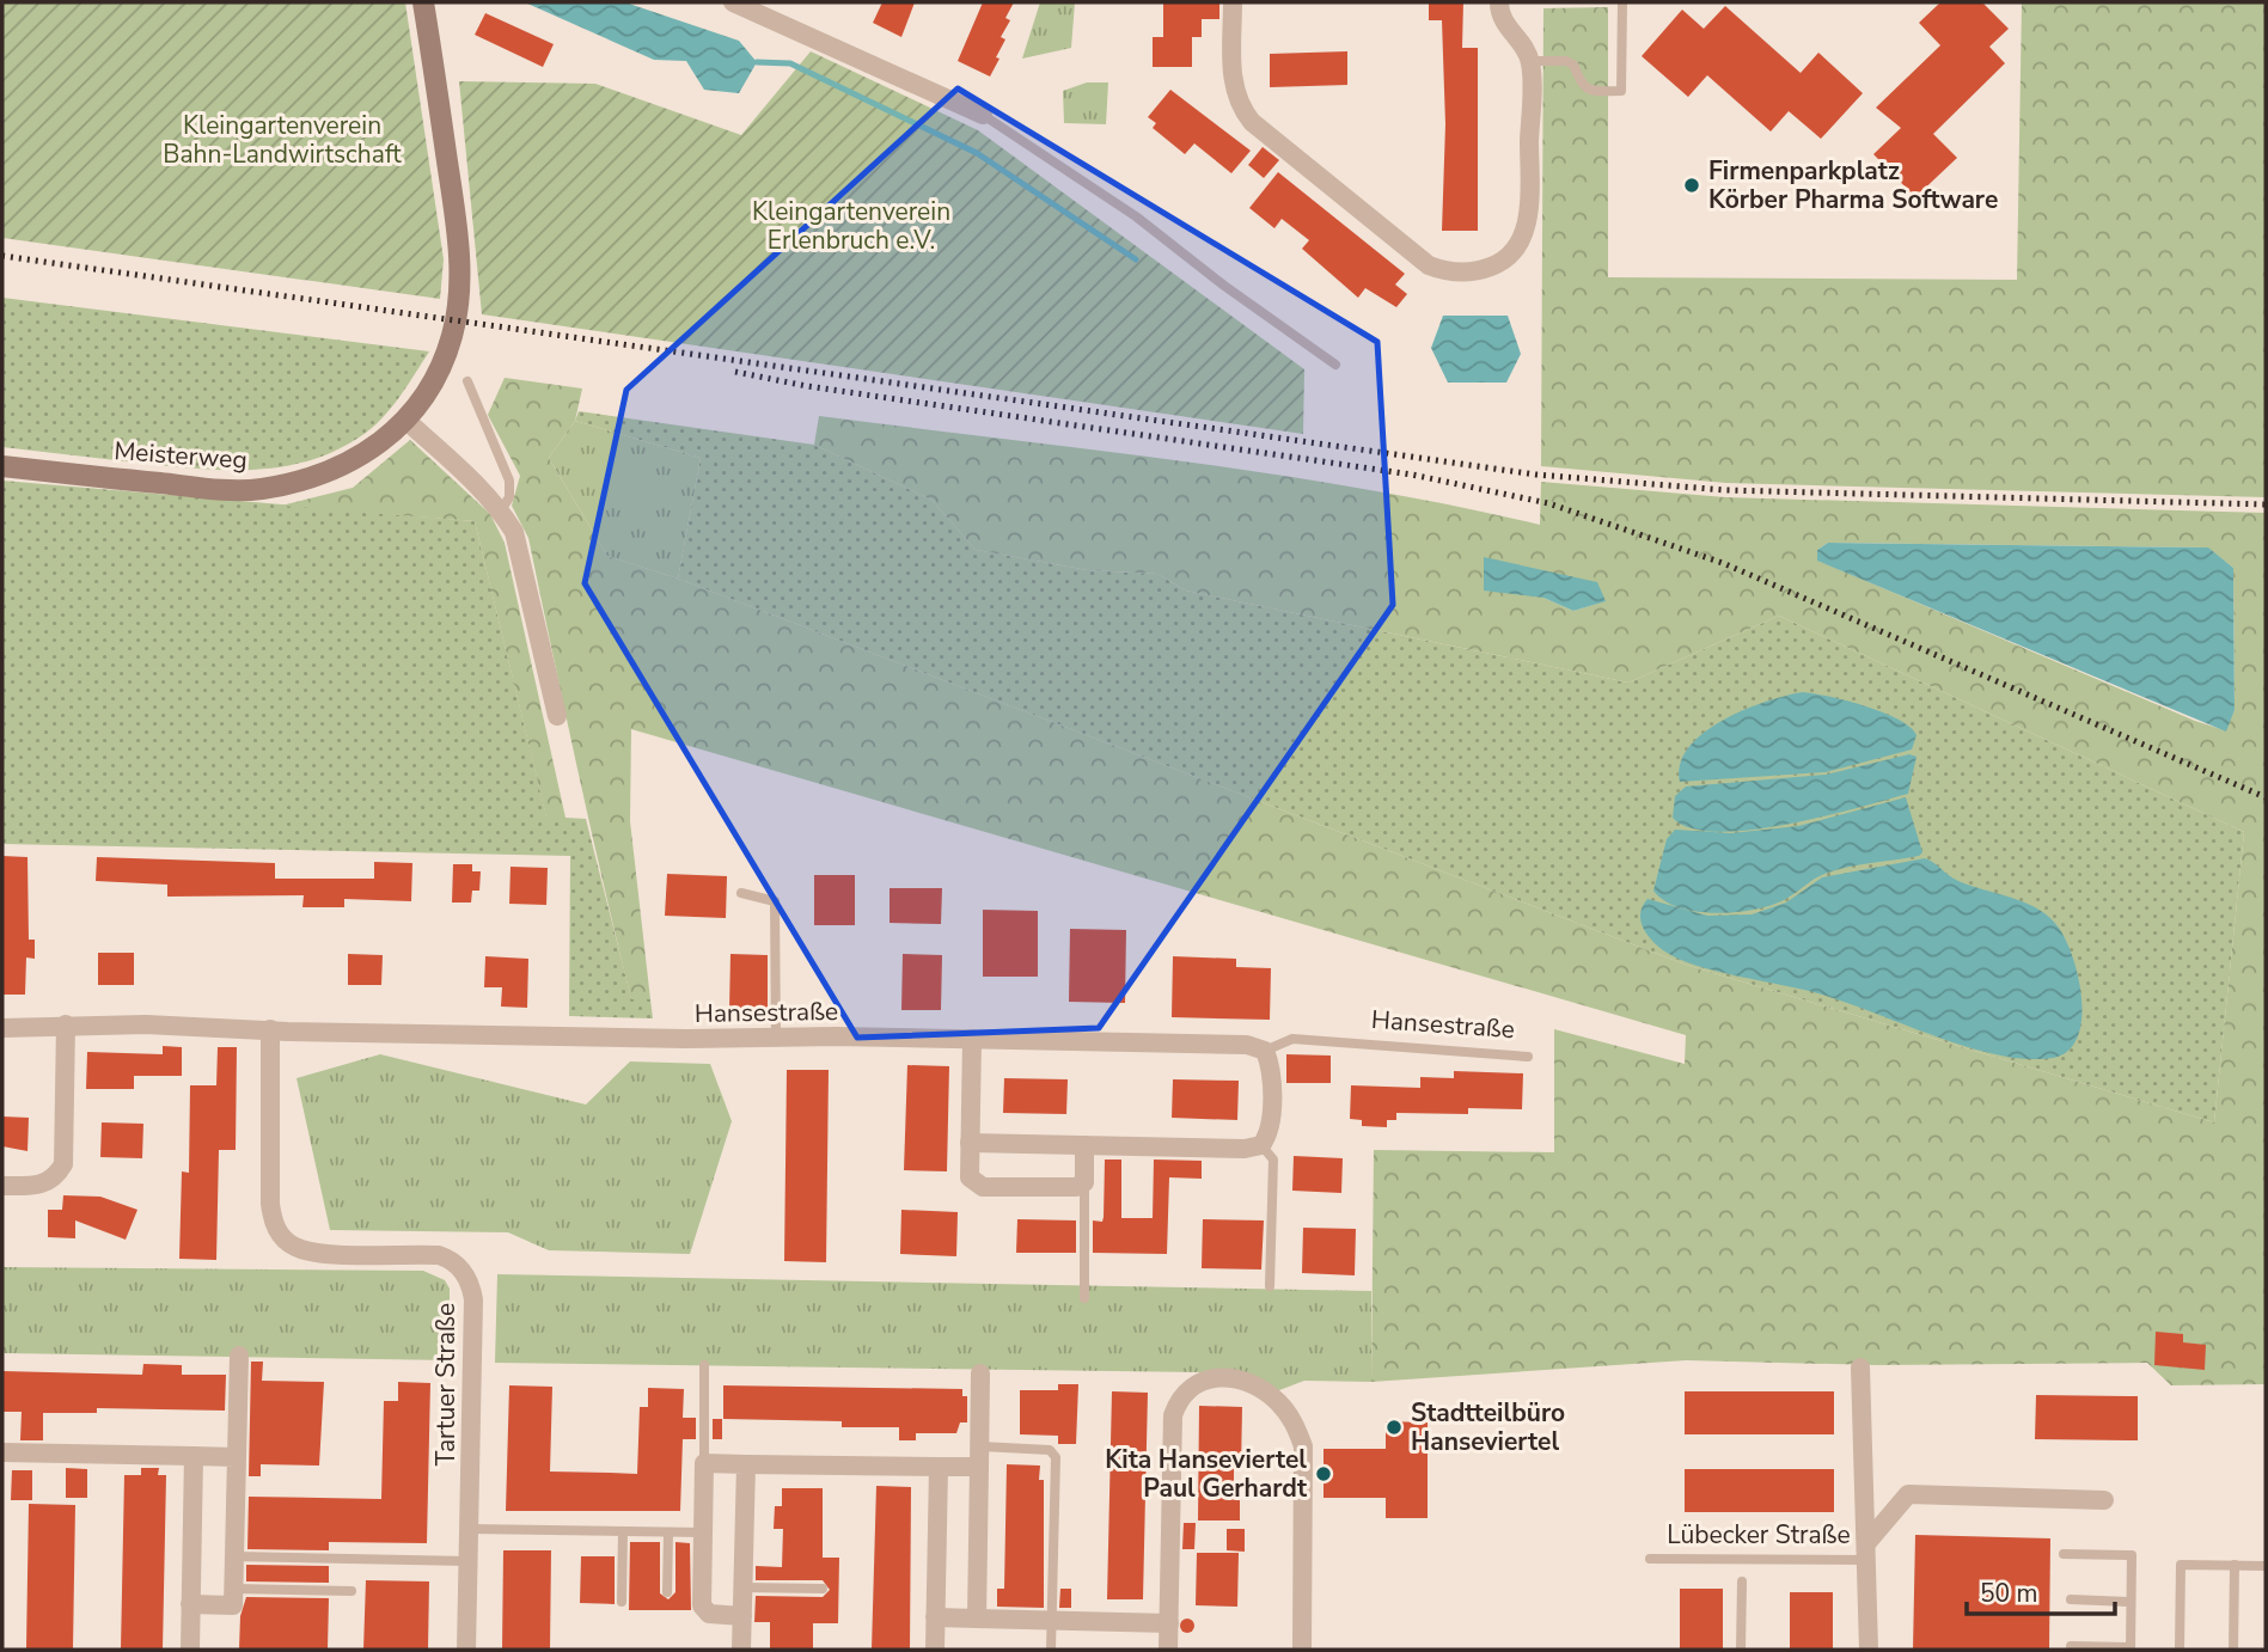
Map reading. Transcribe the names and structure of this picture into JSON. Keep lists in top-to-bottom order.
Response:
{
  "streets": {
    "street": [
      "Meisterweg",
      "Hansestraße",
      "Tartuer Straße",
      "Lübecker Straße"
    ]
  },
  "crossings": [
    ["Hansestraße", "Tartuer Straße"]
  ],
  "parks": ["Kleingartenverein Bahn-Landwirtschaft", "Kleingartenverein Erlenbruch e.V."],
  "places": ["Firmenparkplatz Körber Pharma Software", "Stadtteilbüro Hanseviertel", "Kita Hanseviertel Paul Gerhardt"],
  "scale_bar": "50 m"
}
